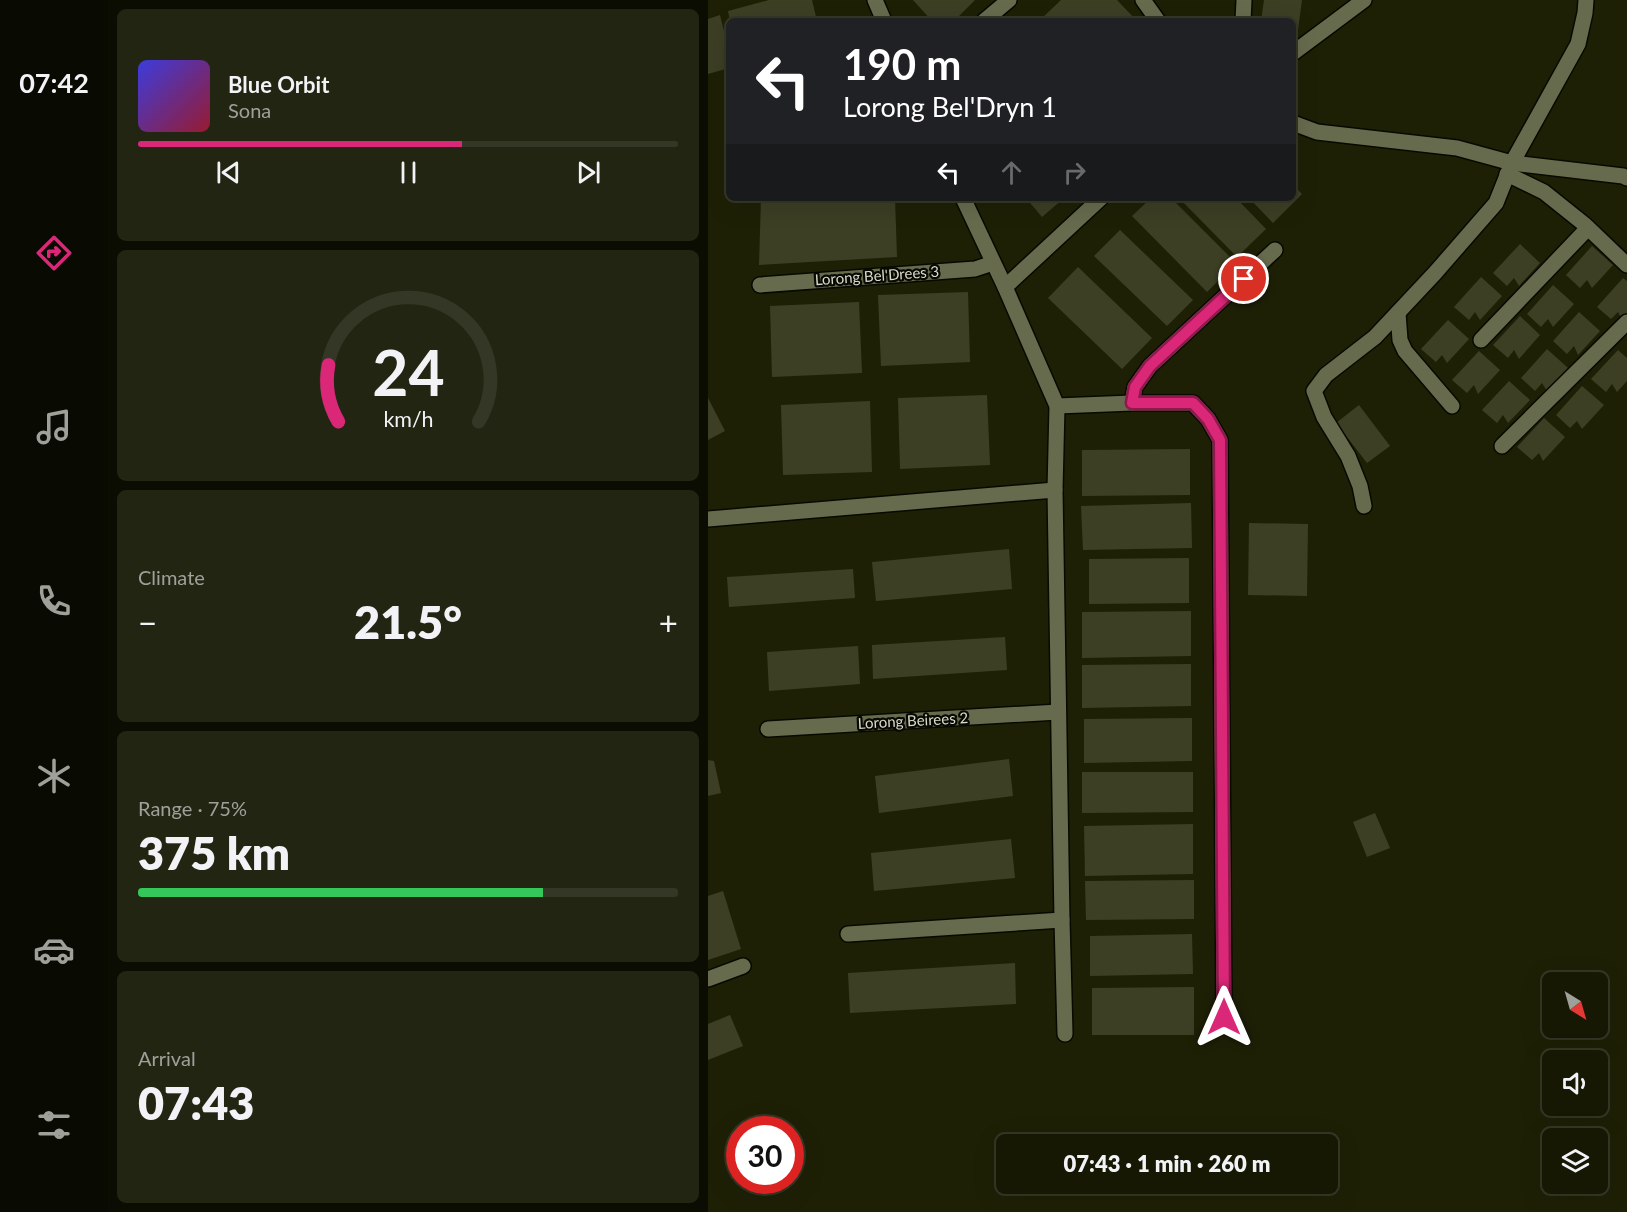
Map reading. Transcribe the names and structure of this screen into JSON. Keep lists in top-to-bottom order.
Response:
{
  "streets": {
    "street": ["Lorong Bel'Drees 3", "Lorong Beirees 2"]
  },
  "north": "bottom right",
  "page": {
    "tabs": "07:42",
    "turn": ["190 m", "Lorong Bel'Dryn 1"],
    "song": ["Blue Orbit", "Sona"],
    "tile": [
      "Climate",
      ["Range · 75%", "375 km"],
      ["Arrival", "07:43"]
    ],
    "heat": ["−", "21.5°", "+"],
    "limit": "30",
    "trip": "07:43 · 1 min · 260 m",
    "gauge": ["24", "km/h"]
  }
}
